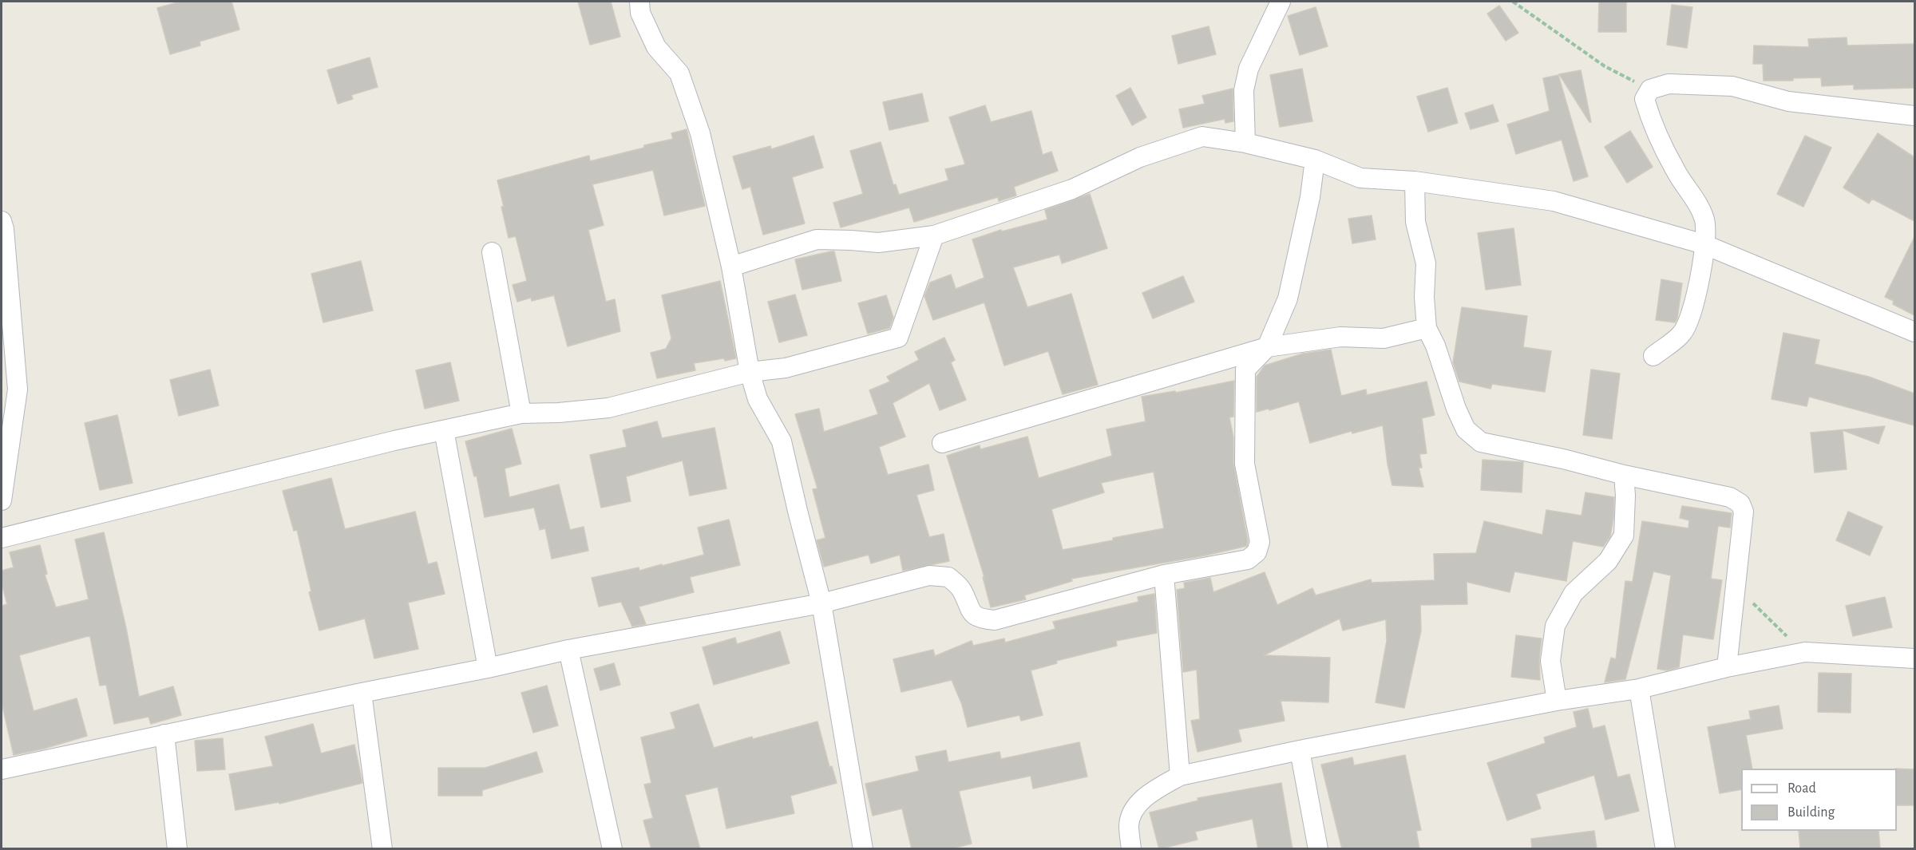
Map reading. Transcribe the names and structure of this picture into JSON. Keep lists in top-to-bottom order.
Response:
{
  "legend": ["Road", "Building"]
}
